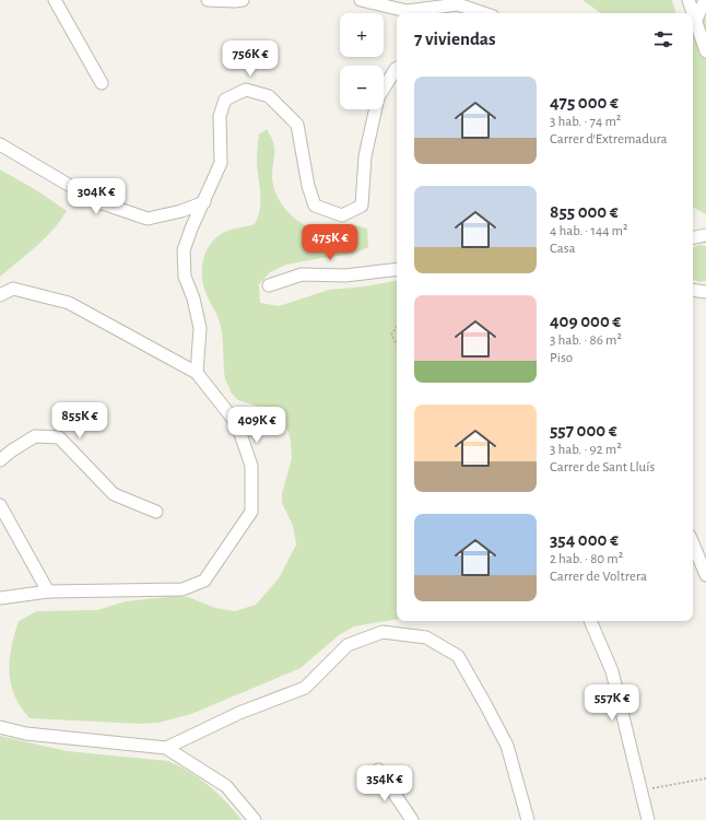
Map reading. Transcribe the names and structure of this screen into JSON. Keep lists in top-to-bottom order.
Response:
{
  "page": {
    "map_buttons": ["+", "−"],
    "heading": "7 viviendas",
    "price": [
      "756K €",
      "304K €",
      "475K €",
      "855K €",
      "409K €",
      "557K €",
      "354K €"
    ],
    "list": [
      {
        "name": "475 000 €",
        "note": "3 hab. · 74 m² · Carrer d'Extremadura"
      },
      {
        "name": "855 000 €",
        "note": "4 hab. · 144 m² · Casa"
      },
      {
        "name": "409 000 €",
        "note": "3 hab. · 86 m² · Piso"
      },
      {
        "name": "557 000 €",
        "note": "3 hab. · 92 m² · Carrer de Sant Lluís"
      },
      {
        "name": "354 000 €",
        "note": "2 hab. · 80 m² · Carrer de Voltrera"
      }
    ]
  }
}
